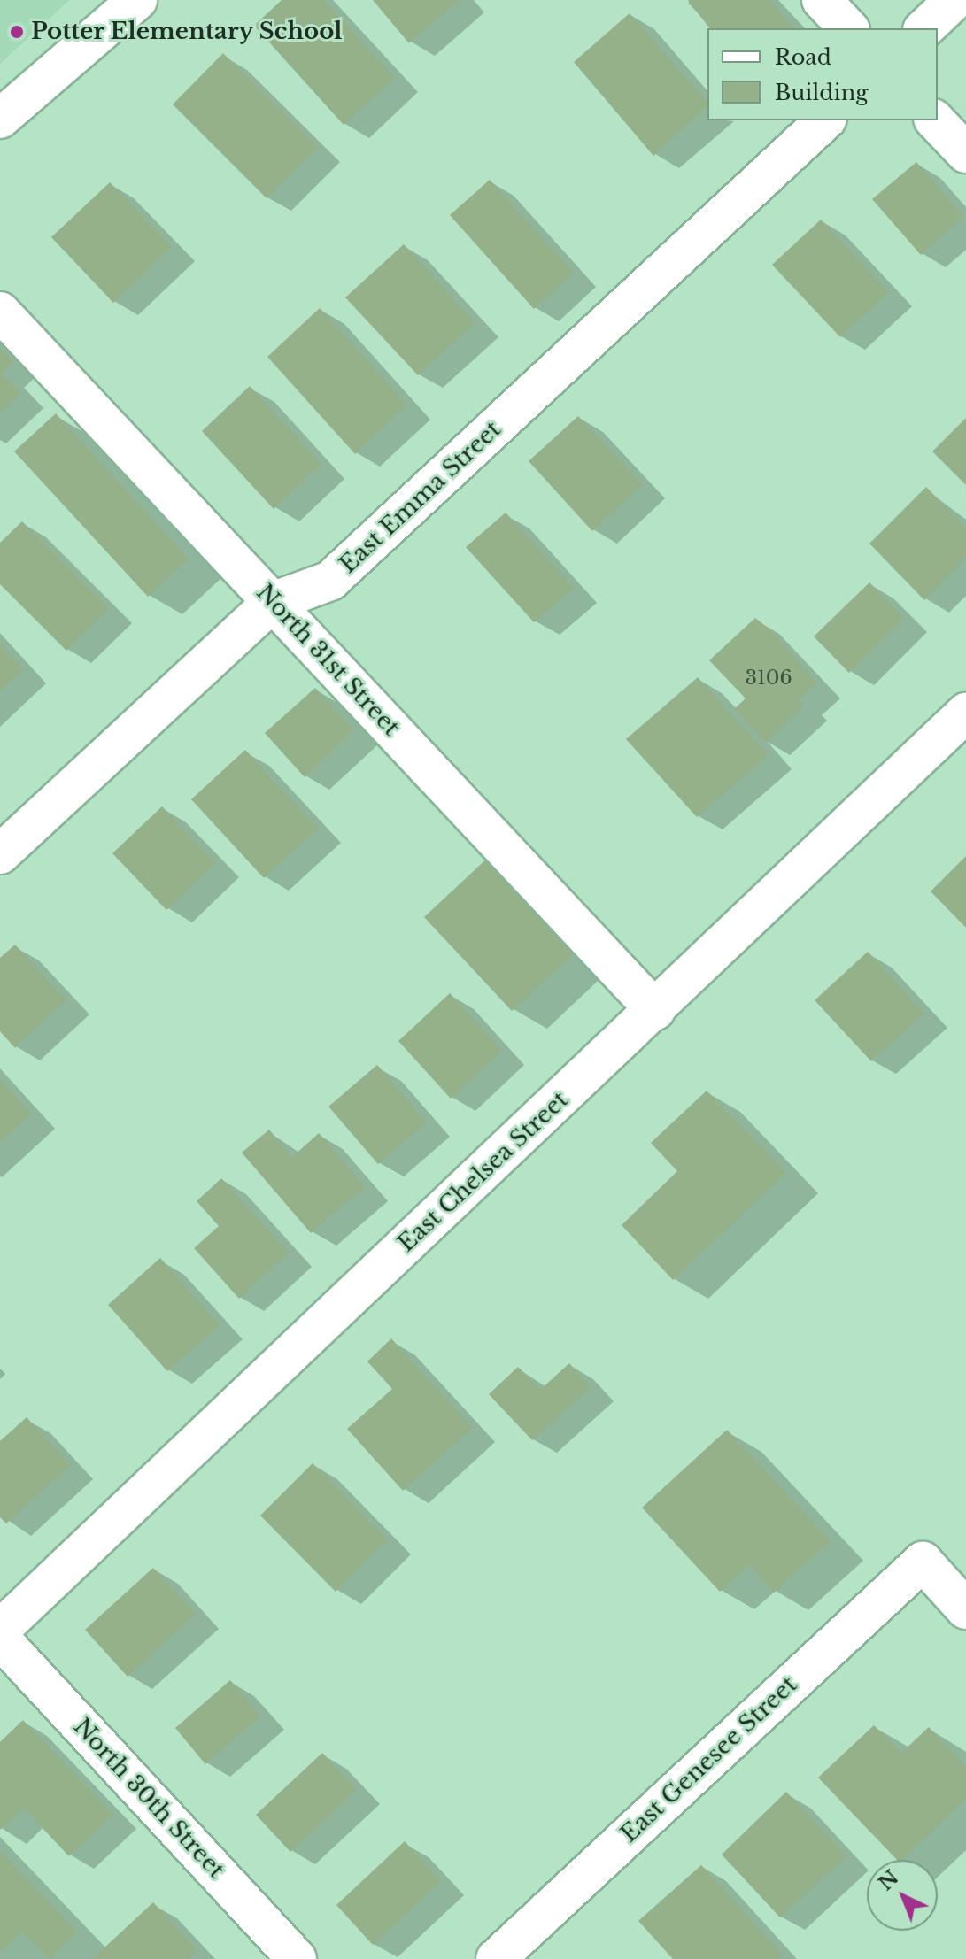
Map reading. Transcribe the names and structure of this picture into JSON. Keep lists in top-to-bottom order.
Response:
{
  "streets": {
    "street": [
      "East Emma Street",
      "North 31st Street",
      "East Chelsea Street",
      "East Genesee Street",
      "North 30th Street"
    ]
  },
  "crossings": [
    ["East Emma Street", "North 31st Street"],
    ["North 31st Street", "East Chelsea Street"]
  ],
  "places": ["Potter Elementary School"],
  "house_numbers": ["3106"],
  "legend": ["Road", "Building"],
  "north": "top left"
}
